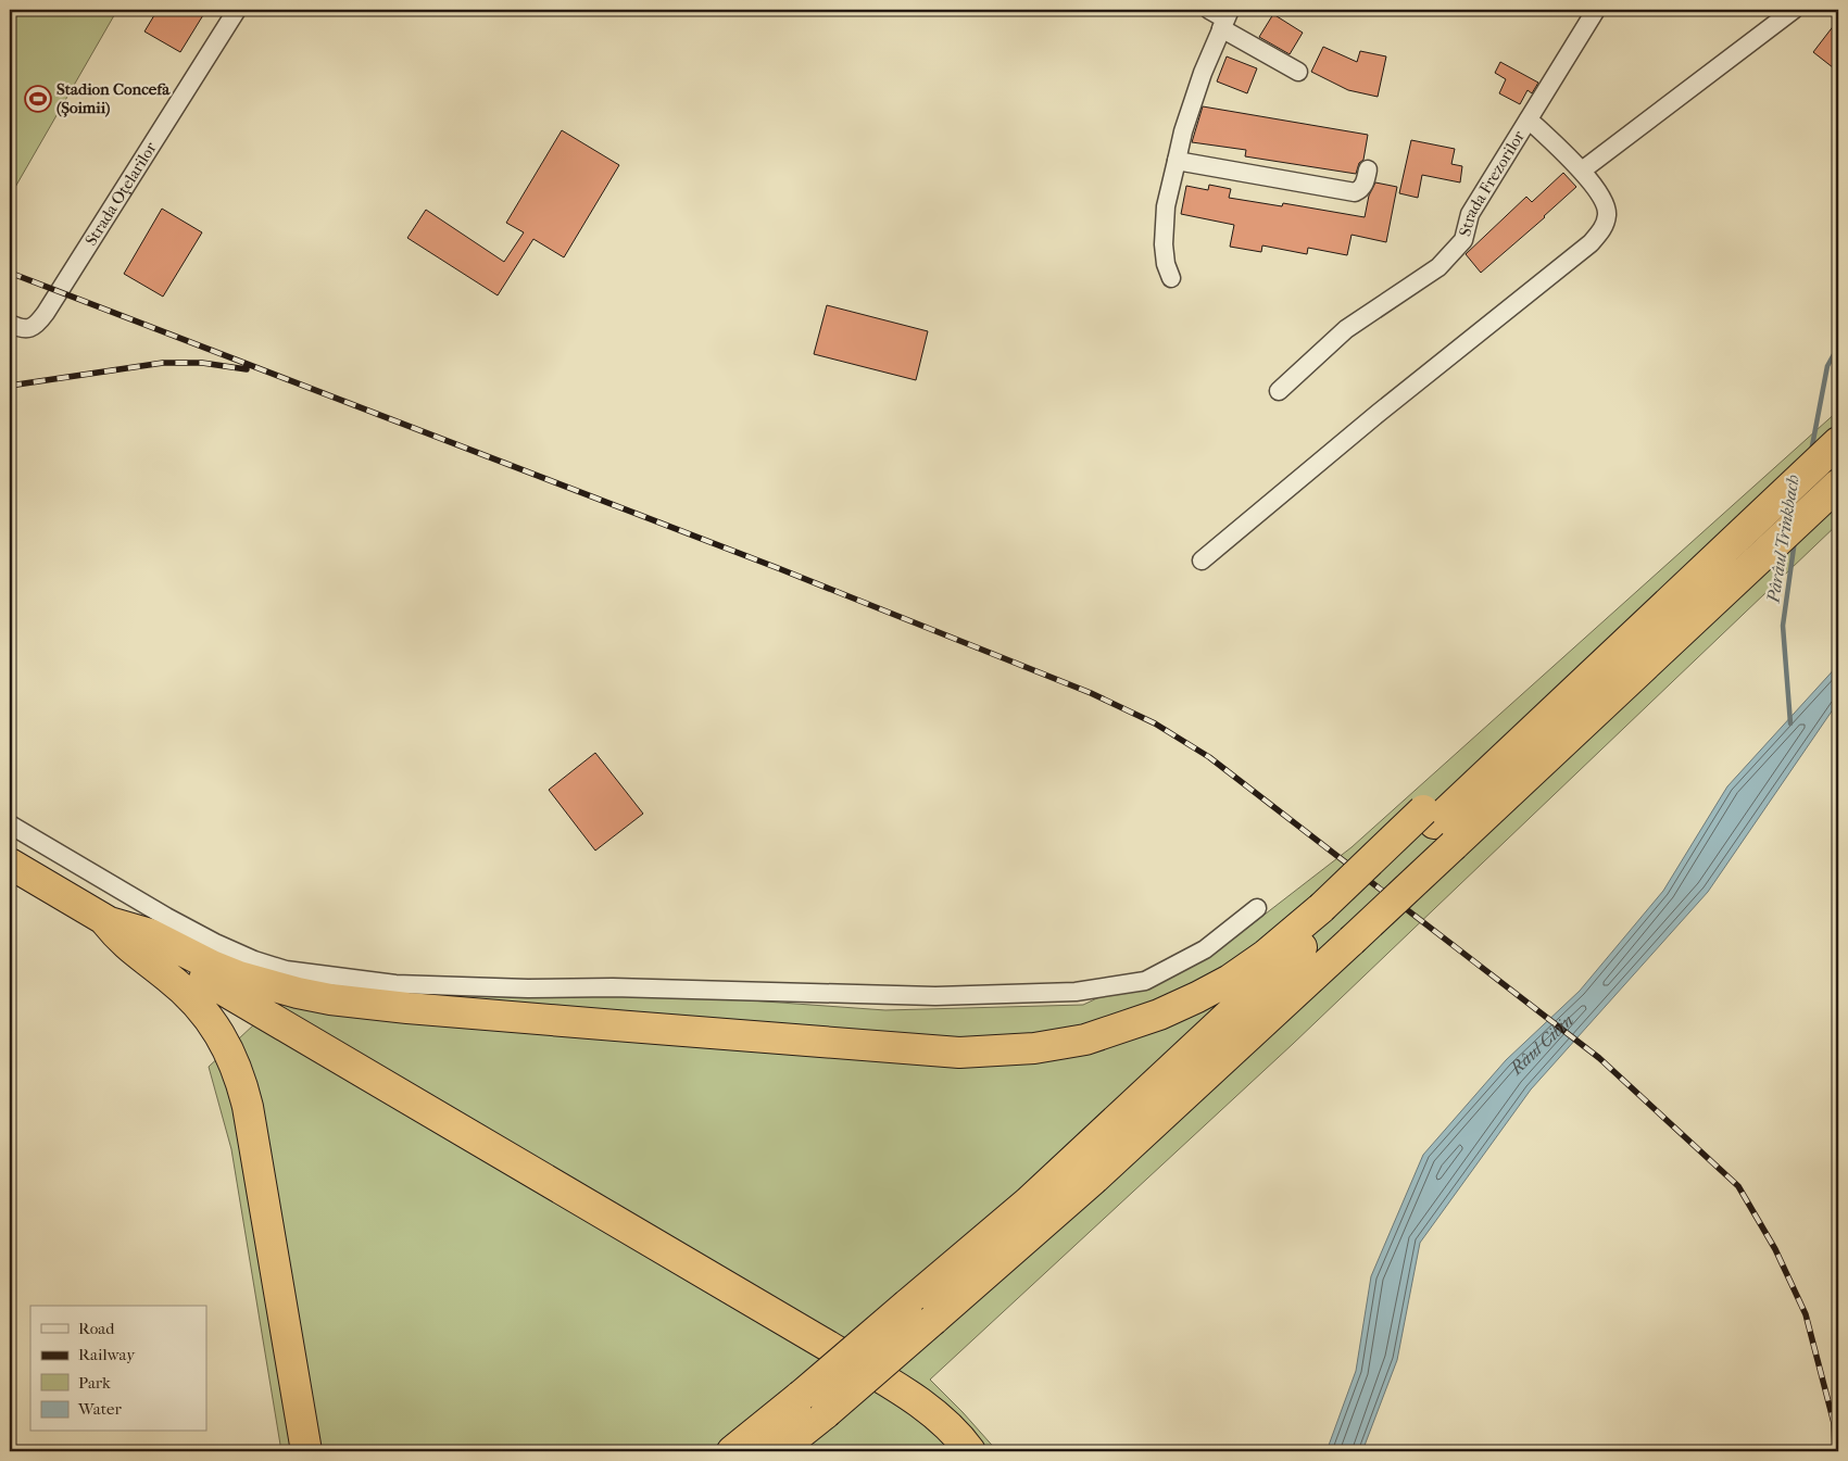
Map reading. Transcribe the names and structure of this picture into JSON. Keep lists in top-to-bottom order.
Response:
{
  "streets": {
    "street": ["Strada Frezorilor", "Strada Oțelarilor"]
  },
  "water": ["Pârâul Trinkbach", "Râul Cibin"],
  "places": {
    "sports": ["Stadion Concefa (Șoimii)"]
  },
  "legend": [
    "Road",
    "Railway",
    "Park",
    "Water"
  ]
}
